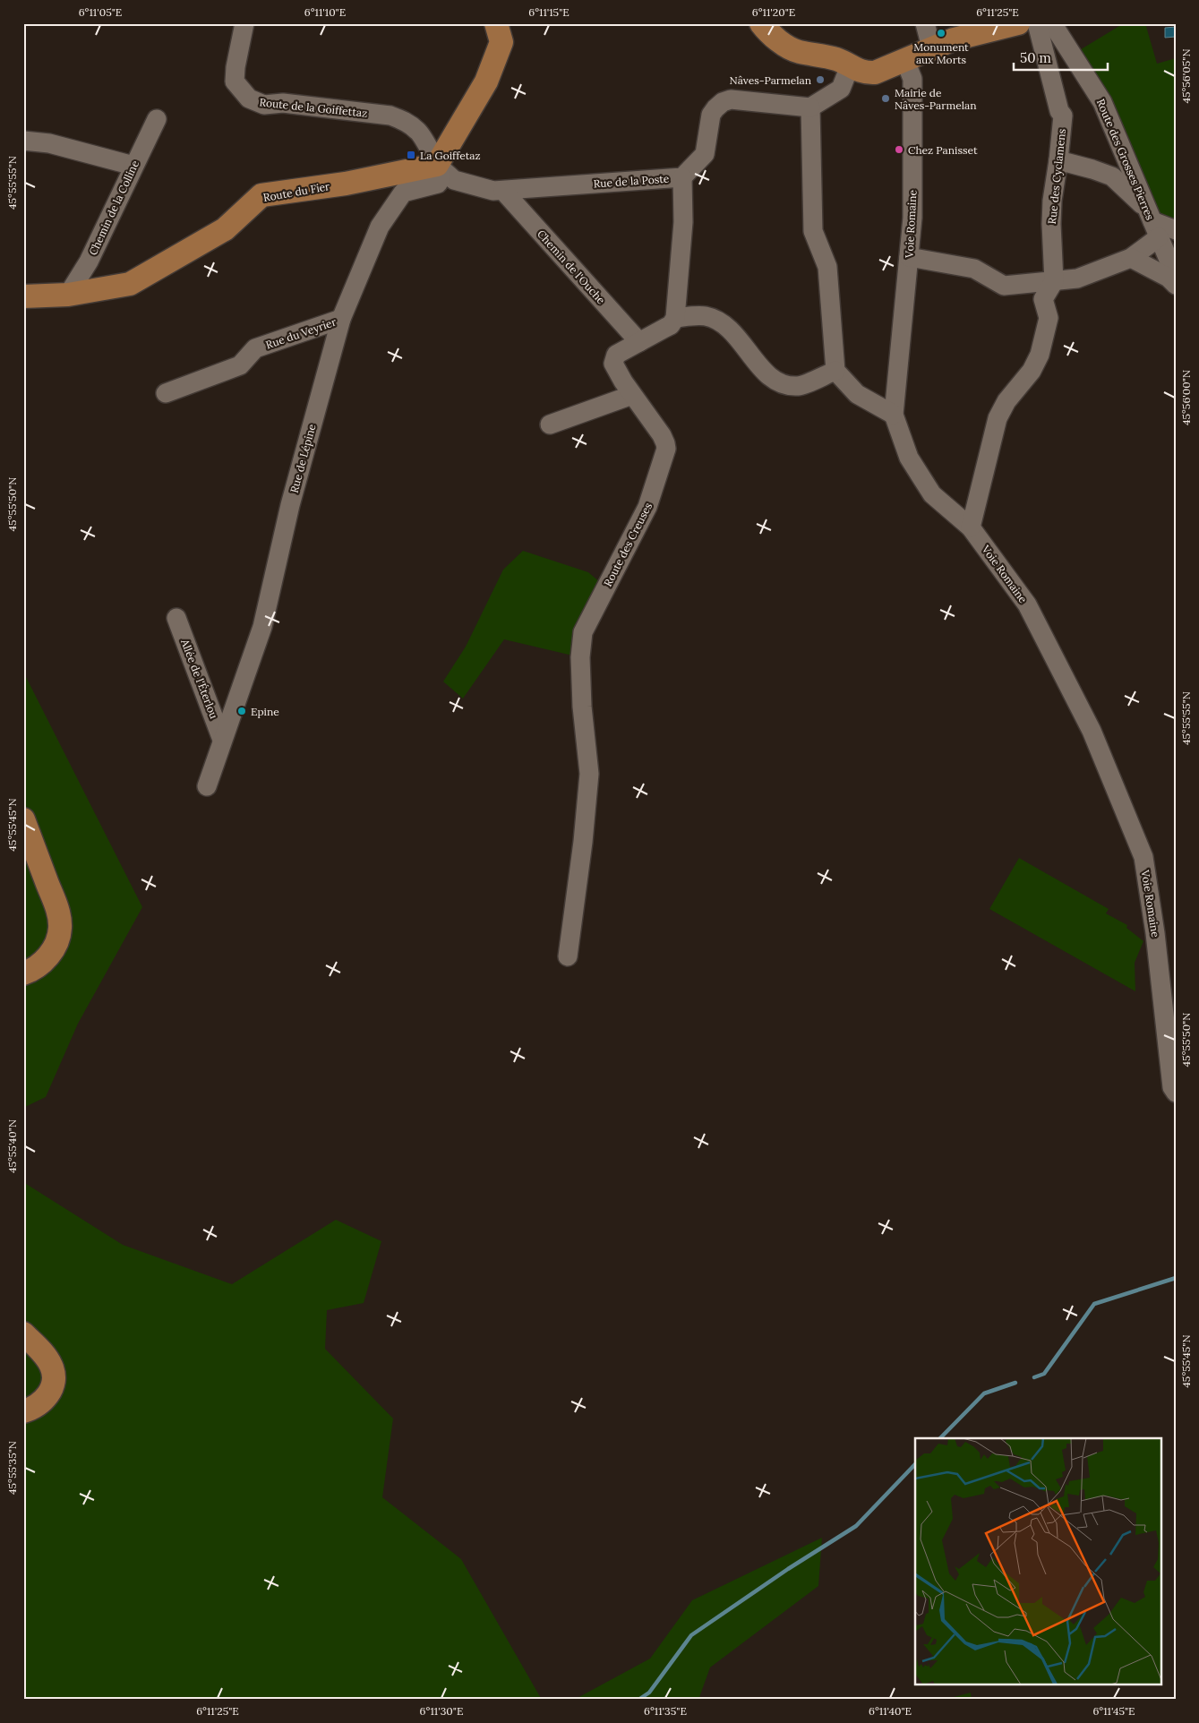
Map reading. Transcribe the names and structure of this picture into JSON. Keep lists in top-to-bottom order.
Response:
{
  "streets": {
    "main road": ["Route du Fier"],
    "street": [
      "Route de la Goiffettaz",
      "Route des Grosses Pierres",
      "Rue des Cyclamens",
      "Rue de la Poste",
      "Chemin de la Colline",
      "Voie Romaine",
      "Chemin de l'Ouche",
      "Rue du Veyrier",
      "Rue de Lépine",
      "Route des Creuses",
      "Allée de l'Éterlou"
    ]
  },
  "crossings": [
    ["Route de la Goiffettaz", "Rue de la Poste"],
    ["Route de la Goiffettaz", "Route du Fier"],
    ["Route de la Goiffettaz", "Rue de Lépine"],
    ["Rue de la Poste", "Route du Fier"],
    ["Rue de la Poste", "Chemin de l'Ouche"],
    ["Rue de la Poste", "Rue de Lépine"],
    ["Route du Fier", "Chemin de la Colline"],
    ["Route du Fier", "Rue de Lépine"],
    ["Chemin de l'Ouche", "Route des Creuses"],
    ["Rue du Veyrier", "Rue de Lépine"],
    ["Rue de Lépine", "Allée de l'Éterlou"]
  ],
  "places": {
    "other": [
      "Monument aux Morts",
      "Nâves-Parmelan",
      "Mairie de Nâves-Parmelan",
      "Chez Panisset",
      "Epine"
    ],
    "transit": ["La Goiffetaz"]
  },
  "scale_bar": "50 m",
  "coordinates": [
    "6°11'05\"E",
    "6°11'10\"E",
    "6°11'15\"E",
    "6°11'20\"E",
    "6°11'25\"E",
    "45°56'05\"N",
    "45°55'55\"N",
    "45°56'00\"N",
    "45°55'50\"N",
    "45°55'45\"N",
    "45°55'40\"N",
    "45°55'35\"N",
    "6°11'30\"E",
    "6°11'35\"E",
    "6°11'40\"E",
    "6°11'45\"E"
  ]
}
